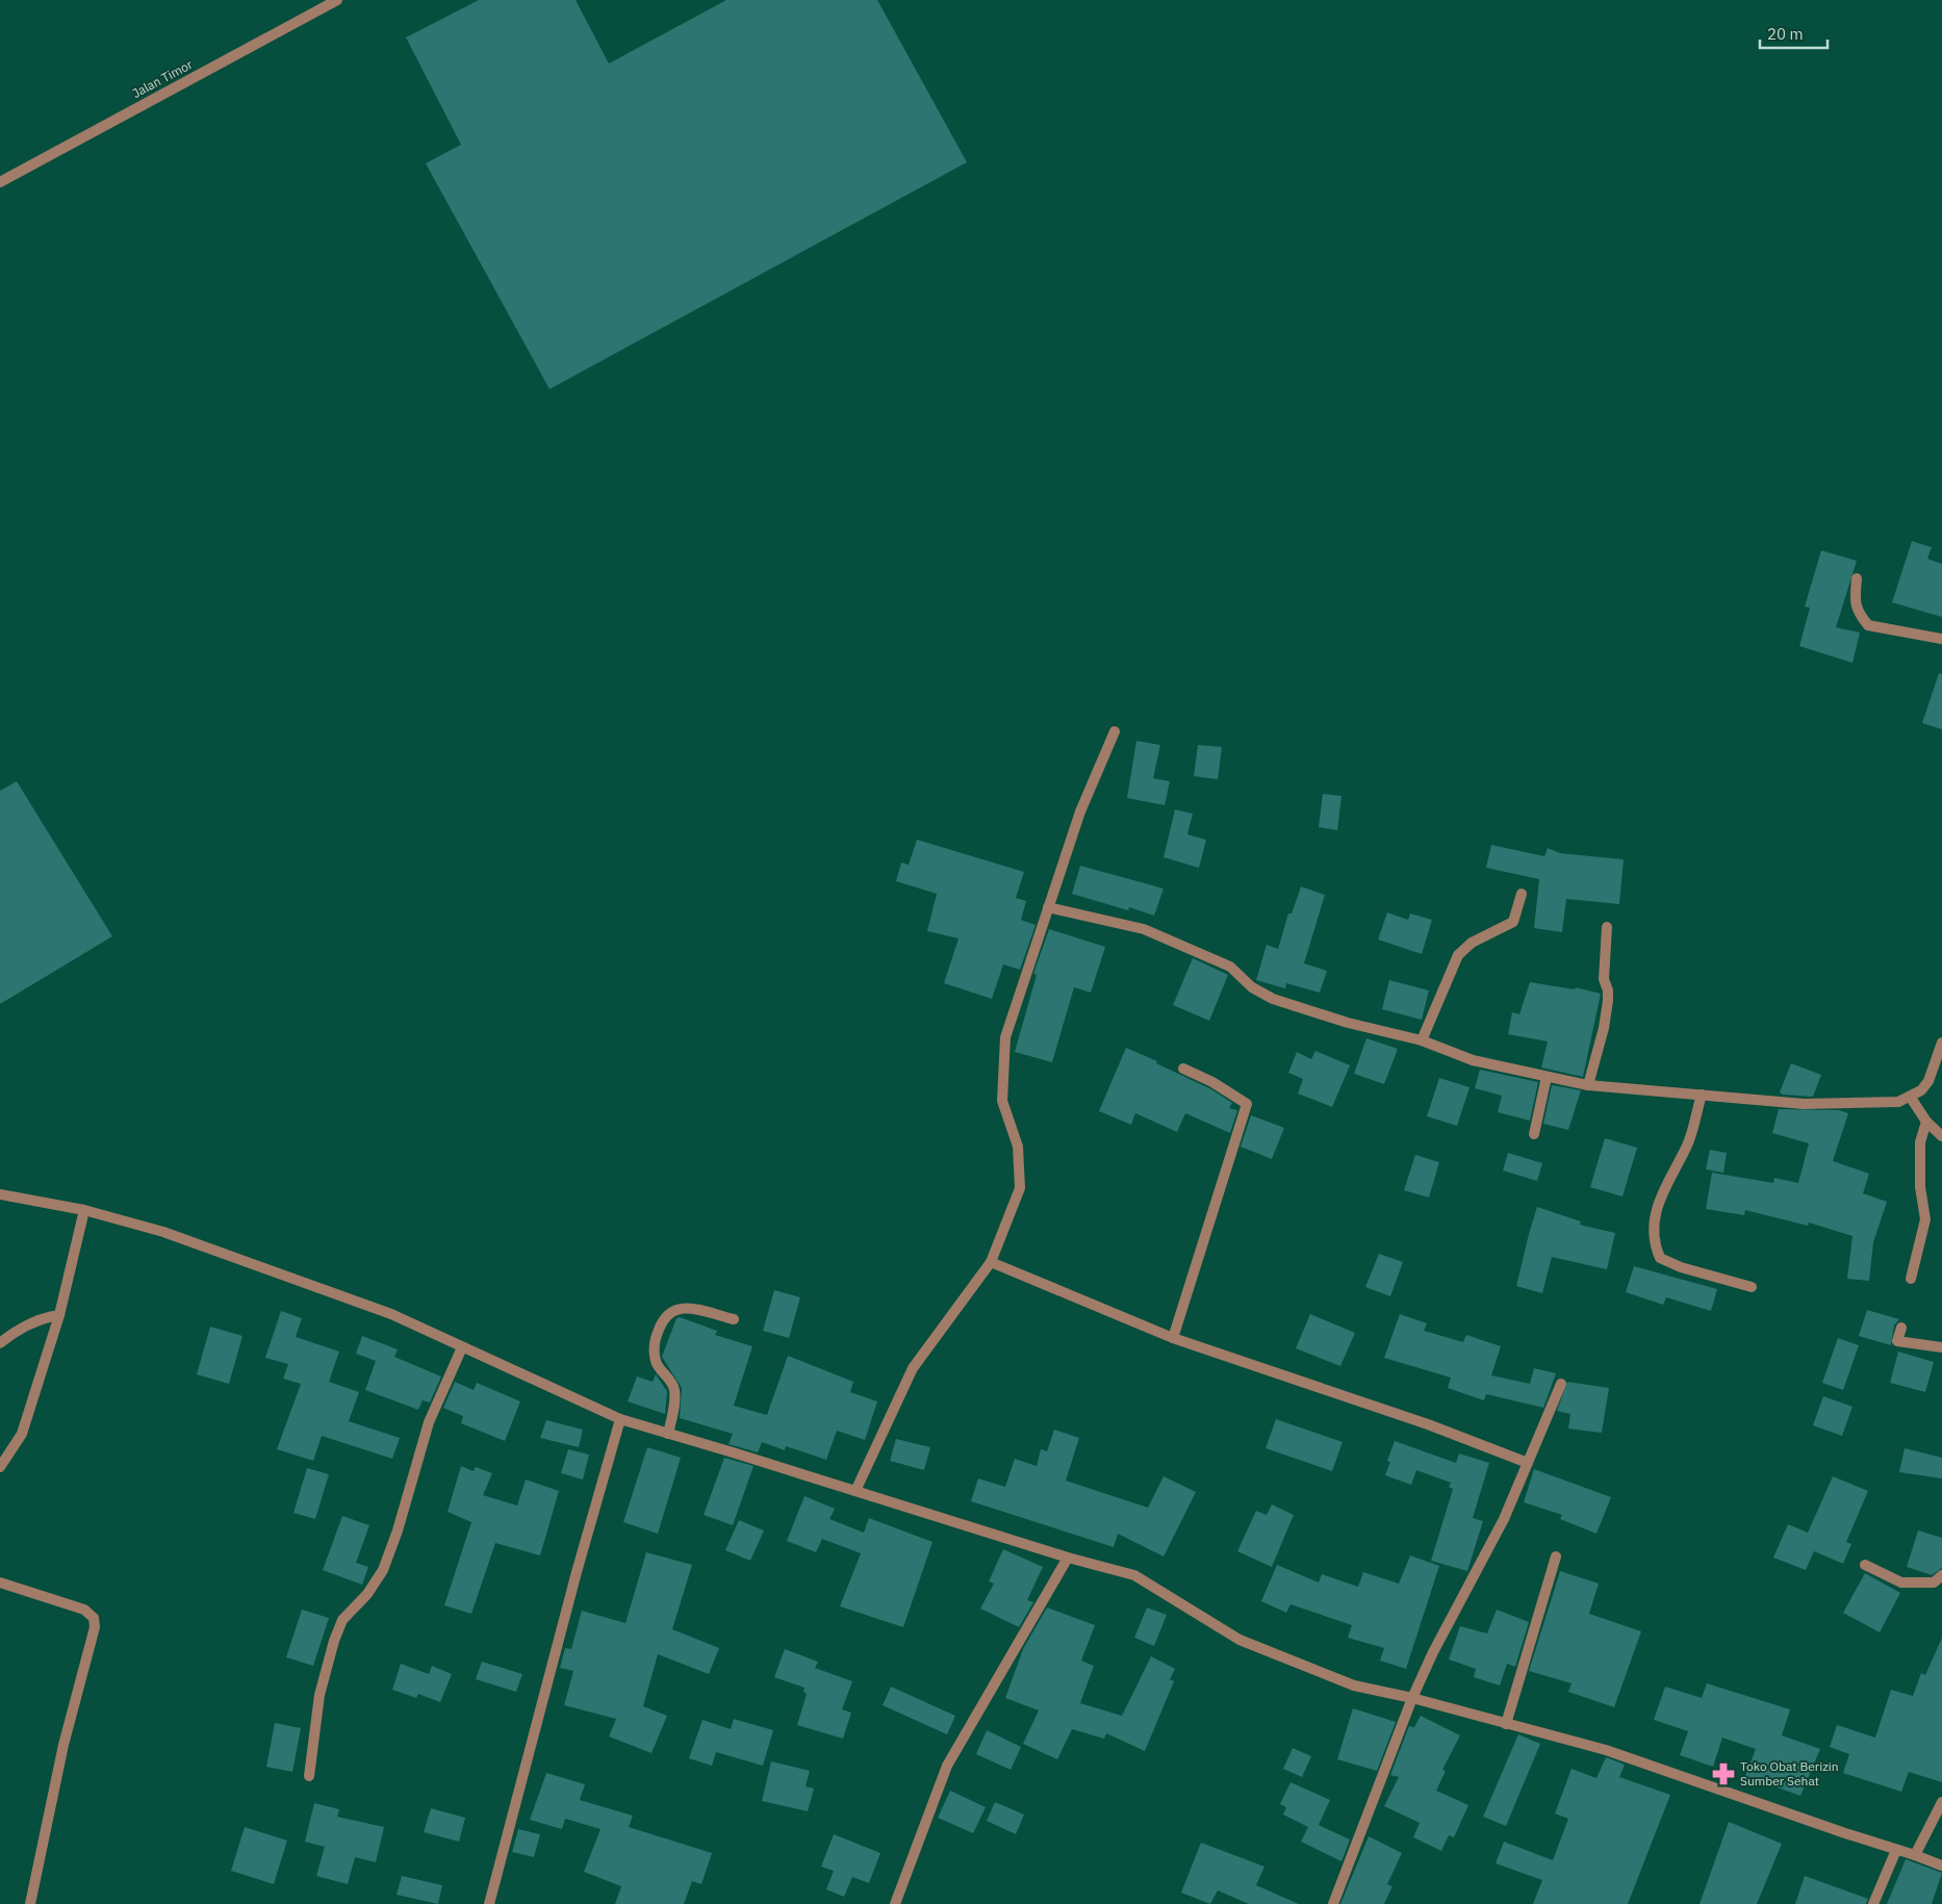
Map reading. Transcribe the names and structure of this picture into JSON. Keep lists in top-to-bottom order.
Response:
{
  "streets": {
    "street": ["Jalan Timor"]
  },
  "places": {
    "pharmacy": ["Toko Obat Berizin Sumber Sehat"]
  },
  "scale_bar": "20 m"
}
